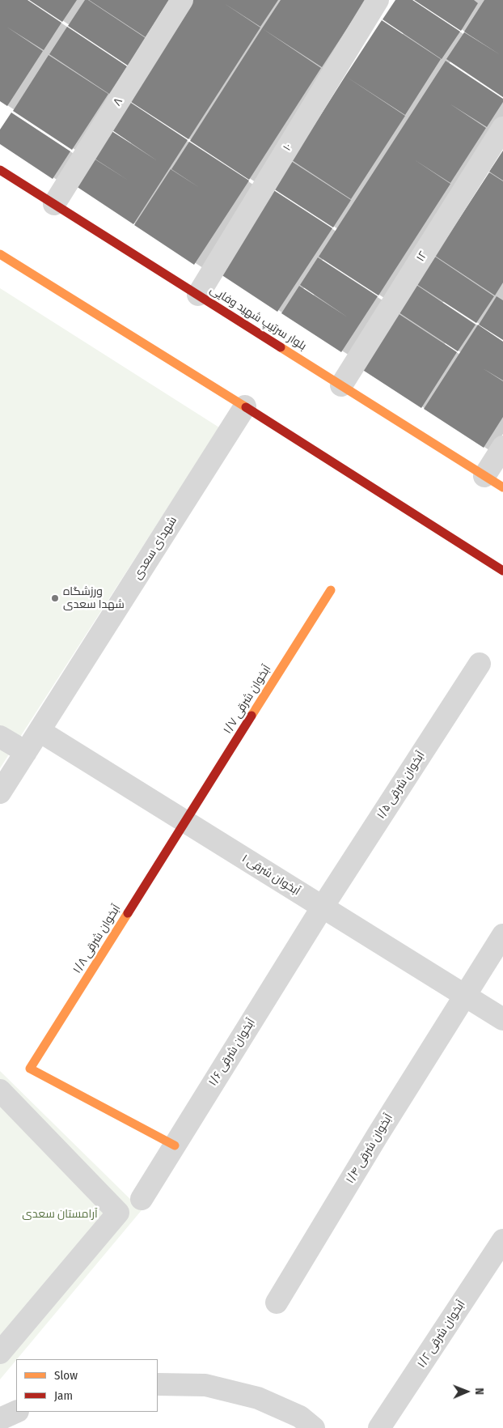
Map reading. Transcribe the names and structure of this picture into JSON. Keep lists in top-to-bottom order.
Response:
{
  "streets": {
    "main road": ["بلوار سرتیپ شهید وفایی", "آبخوان شرقی ۱/۷", "آبخوان شرقی ۱/۸"],
    "street": [
      "۸",
      "۱۰",
      "۱۲",
      "شهدای سعدی",
      "آبخوان شرقی ۱/۵",
      "آبخوان شرقی ۱",
      "آبخوان شرقی ۱/۶",
      "آبخوان شرقی ۱/۴",
      "آبخوان شرقی ۱/۲"
    ]
  },
  "crossings": [
    ["۸", "بلوار سرتیپ شهید وفایی"],
    ["۱۰", "بلوار سرتیپ شهید وفایی"],
    ["۱۲", "بلوار سرتیپ شهید وفایی"],
    ["شهدای سعدی", "آبخوان شرقی ۱"],
    ["آبخوان شرقی ۱/۷", "آبخوان شرقی ۱"],
    ["آبخوان شرقی ۱/۷", "آبخوان شرقی ۱/۸"],
    ["آبخوان شرقی ۱/۵", "آبخوان شرقی ۱"],
    ["آبخوان شرقی ۱/۵", "آبخوان شرقی ۱/۶"],
    ["آبخوان شرقی ۱", "آبخوان شرقی ۱/۸"],
    ["آبخوان شرقی ۱", "آبخوان شرقی ۱/۶"],
    ["آبخوان شرقی ۱", "آبخوان شرقی ۱/۴"],
    ["آبخوان شرقی ۱/۸", "آبخوان شرقی ۱/۶"]
  ],
  "parks": ["آرامستان سعدی"],
  "places": ["ورزشگاه شهدا سعدی"],
  "legend": ["Slow", "Jam"],
  "north": "right"
}
